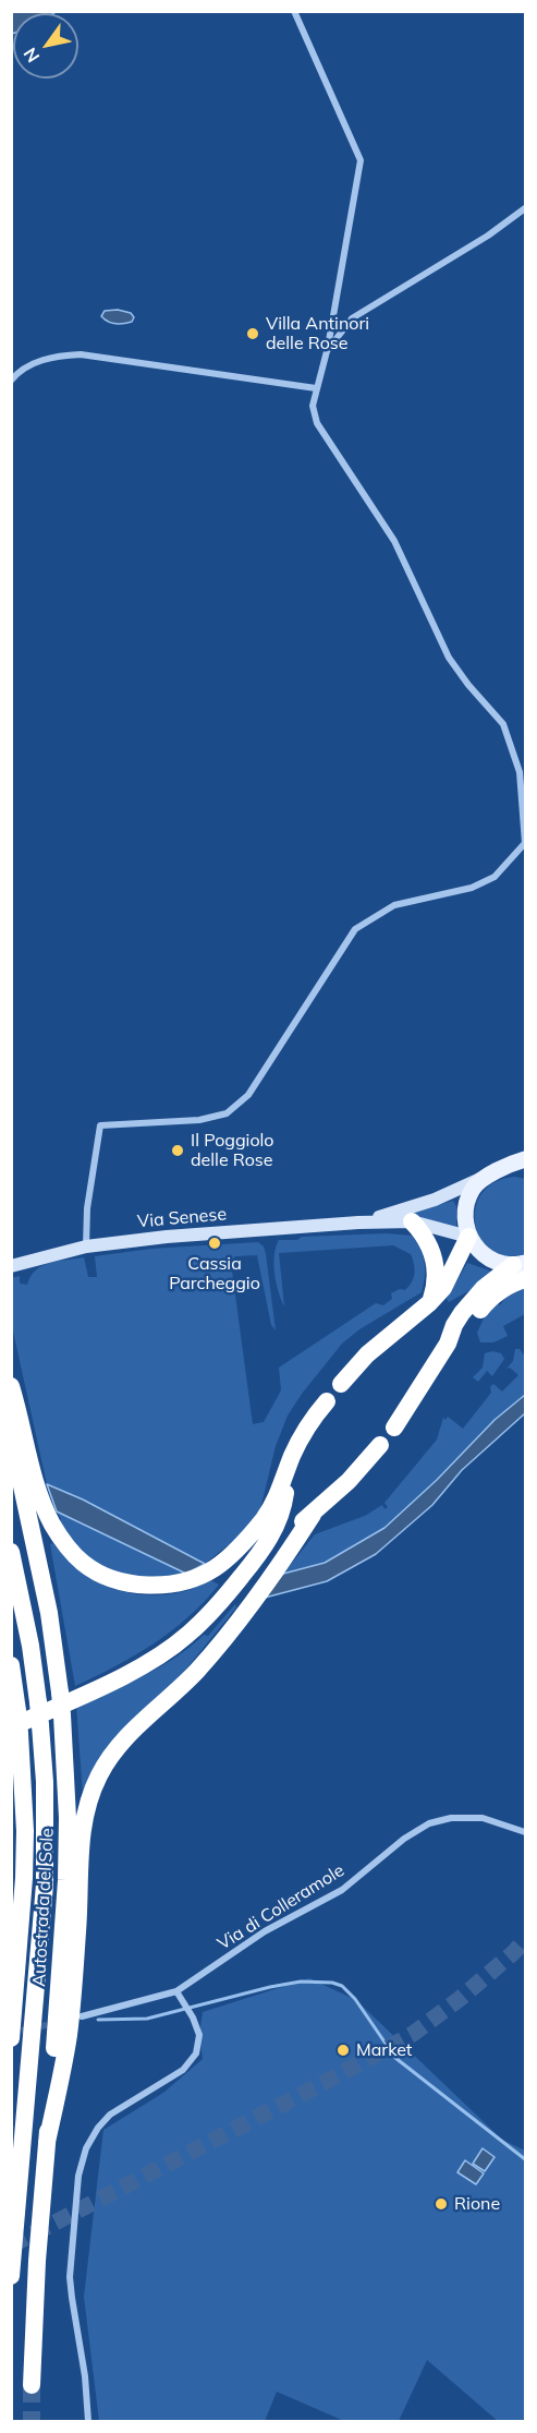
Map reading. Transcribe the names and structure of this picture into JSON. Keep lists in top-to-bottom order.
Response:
{
  "streets": {
    "highway": ["Autostrada del Sole"],
    "main road": ["Via Senese"],
    "street": ["Via di Colleramole"]
  },
  "places": [
    "Villa Antinori delle Rose",
    "Il Poggiolo delle Rose",
    "Cassia Parcheggio",
    "Market",
    "Rione"
  ],
  "north": "bottom left"
}
